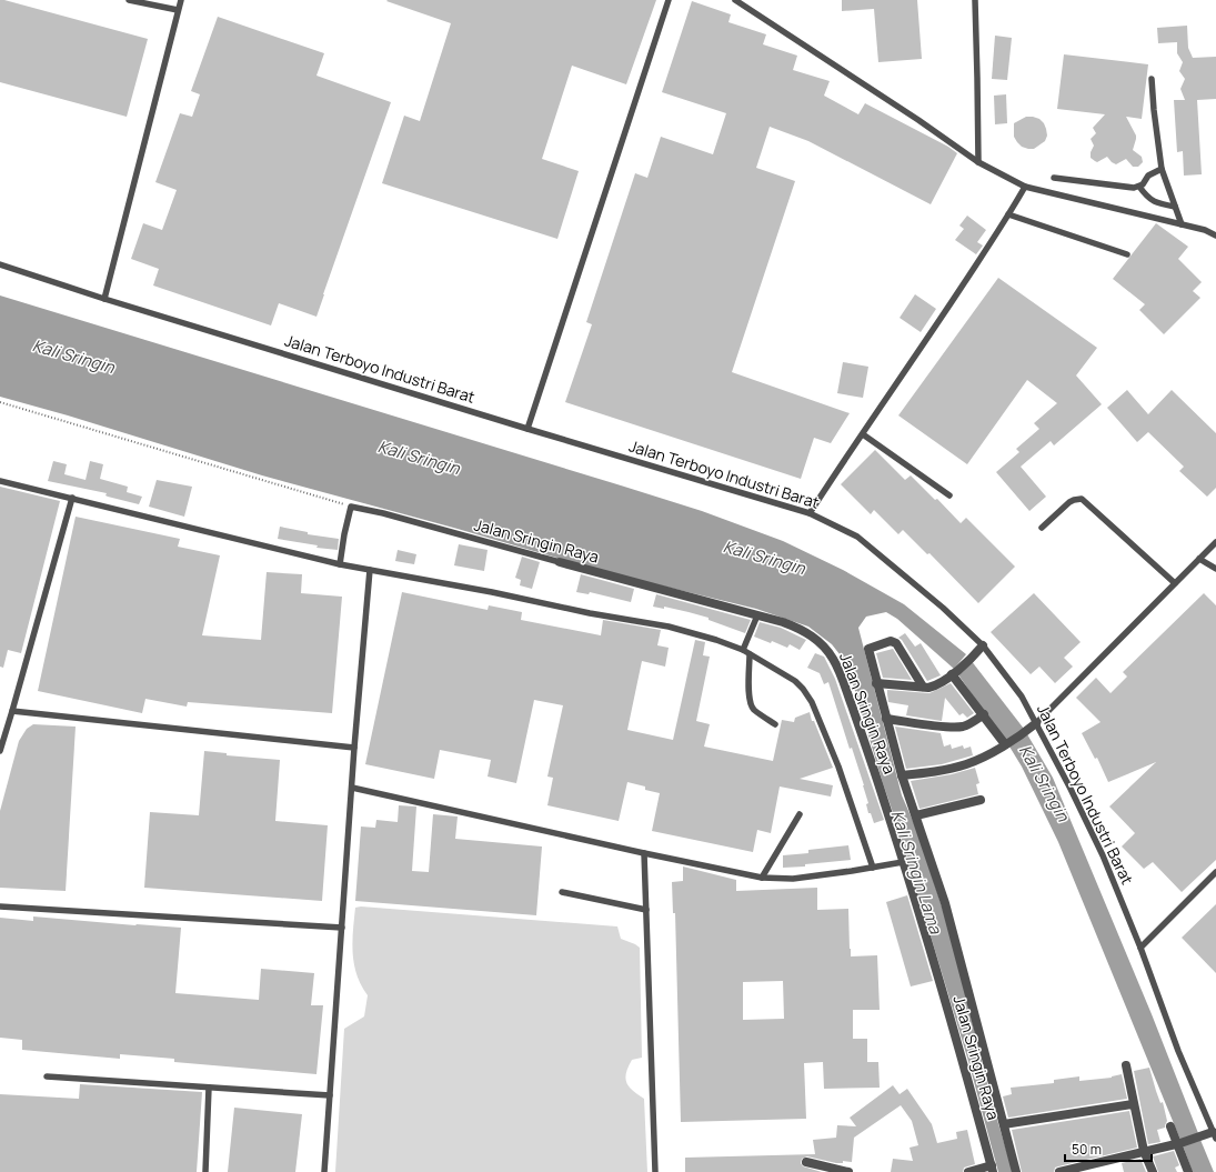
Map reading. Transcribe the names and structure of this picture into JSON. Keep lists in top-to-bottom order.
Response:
{
  "streets": {
    "street": ["Jalan Sringin Raya"],
    "lane": ["Jalan Terboyo Industri Barat"]
  },
  "water": ["Kali Sringin", "Kali Sringin Lama"],
  "scale_bar": "50 m"
}
